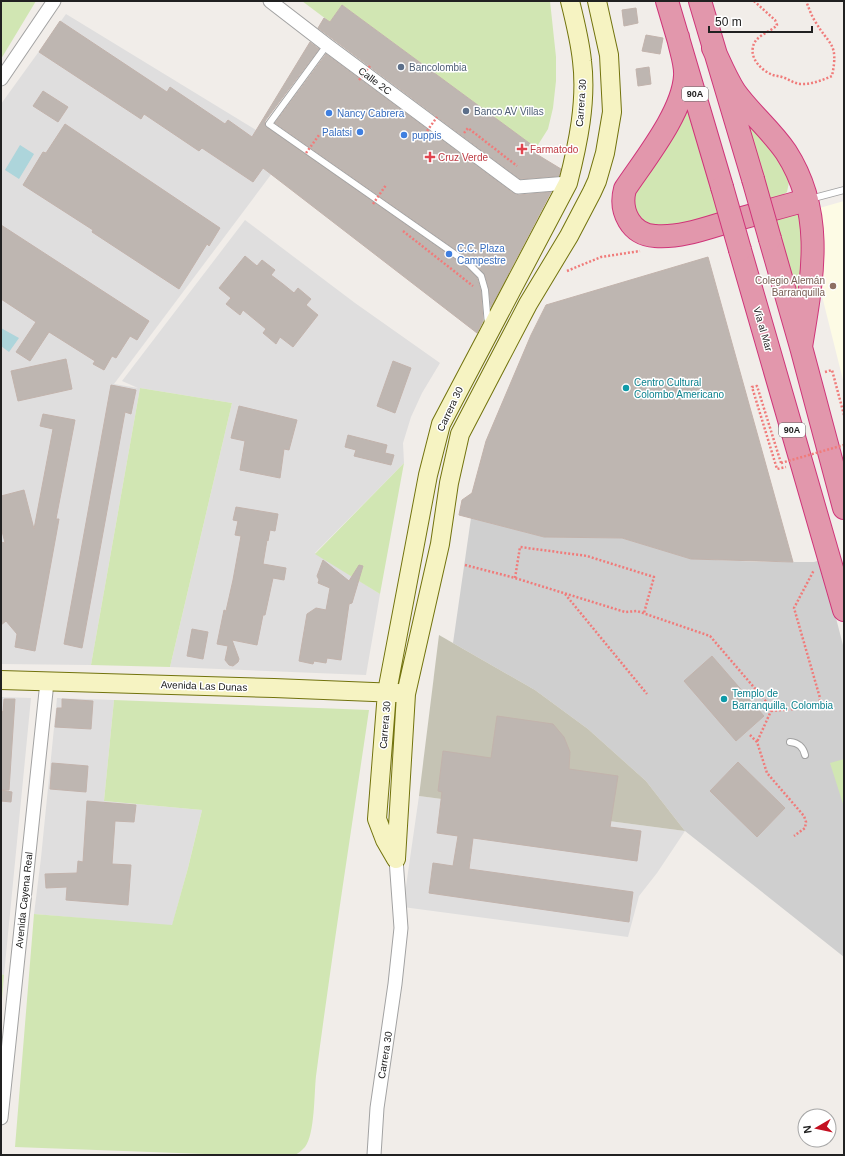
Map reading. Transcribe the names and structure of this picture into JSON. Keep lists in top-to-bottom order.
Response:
{
  "streets": {
    "highway": ["90A", "Vía al Mar"],
    "main road": ["Carrera 30", "Avenida Las Dunas"],
    "street": ["Calle 2C", "Avenida Cayena Real"]
  },
  "crossings": [
    ["Calle 2C", "Carrera 30"],
    ["Carrera 30", "Avenida Las Dunas"],
    ["Avenida Las Dunas", "Avenida Cayena Real"]
  ],
  "places": {
    "other": [
      "Bancolombia",
      "Banco AV Villas",
      "Nancy Cabrera",
      "Palatsi",
      "puppis",
      "C.C. Plaza Campestre",
      "Colegio Alemán Barranquilla",
      "Centro Cultural Colombo Americano",
      "Templo de Barranquilla, Colombia"
    ],
    "health": ["Farmatodo", "Cruz Verde"]
  },
  "scale_bar": "50 m",
  "north": "left"
}
